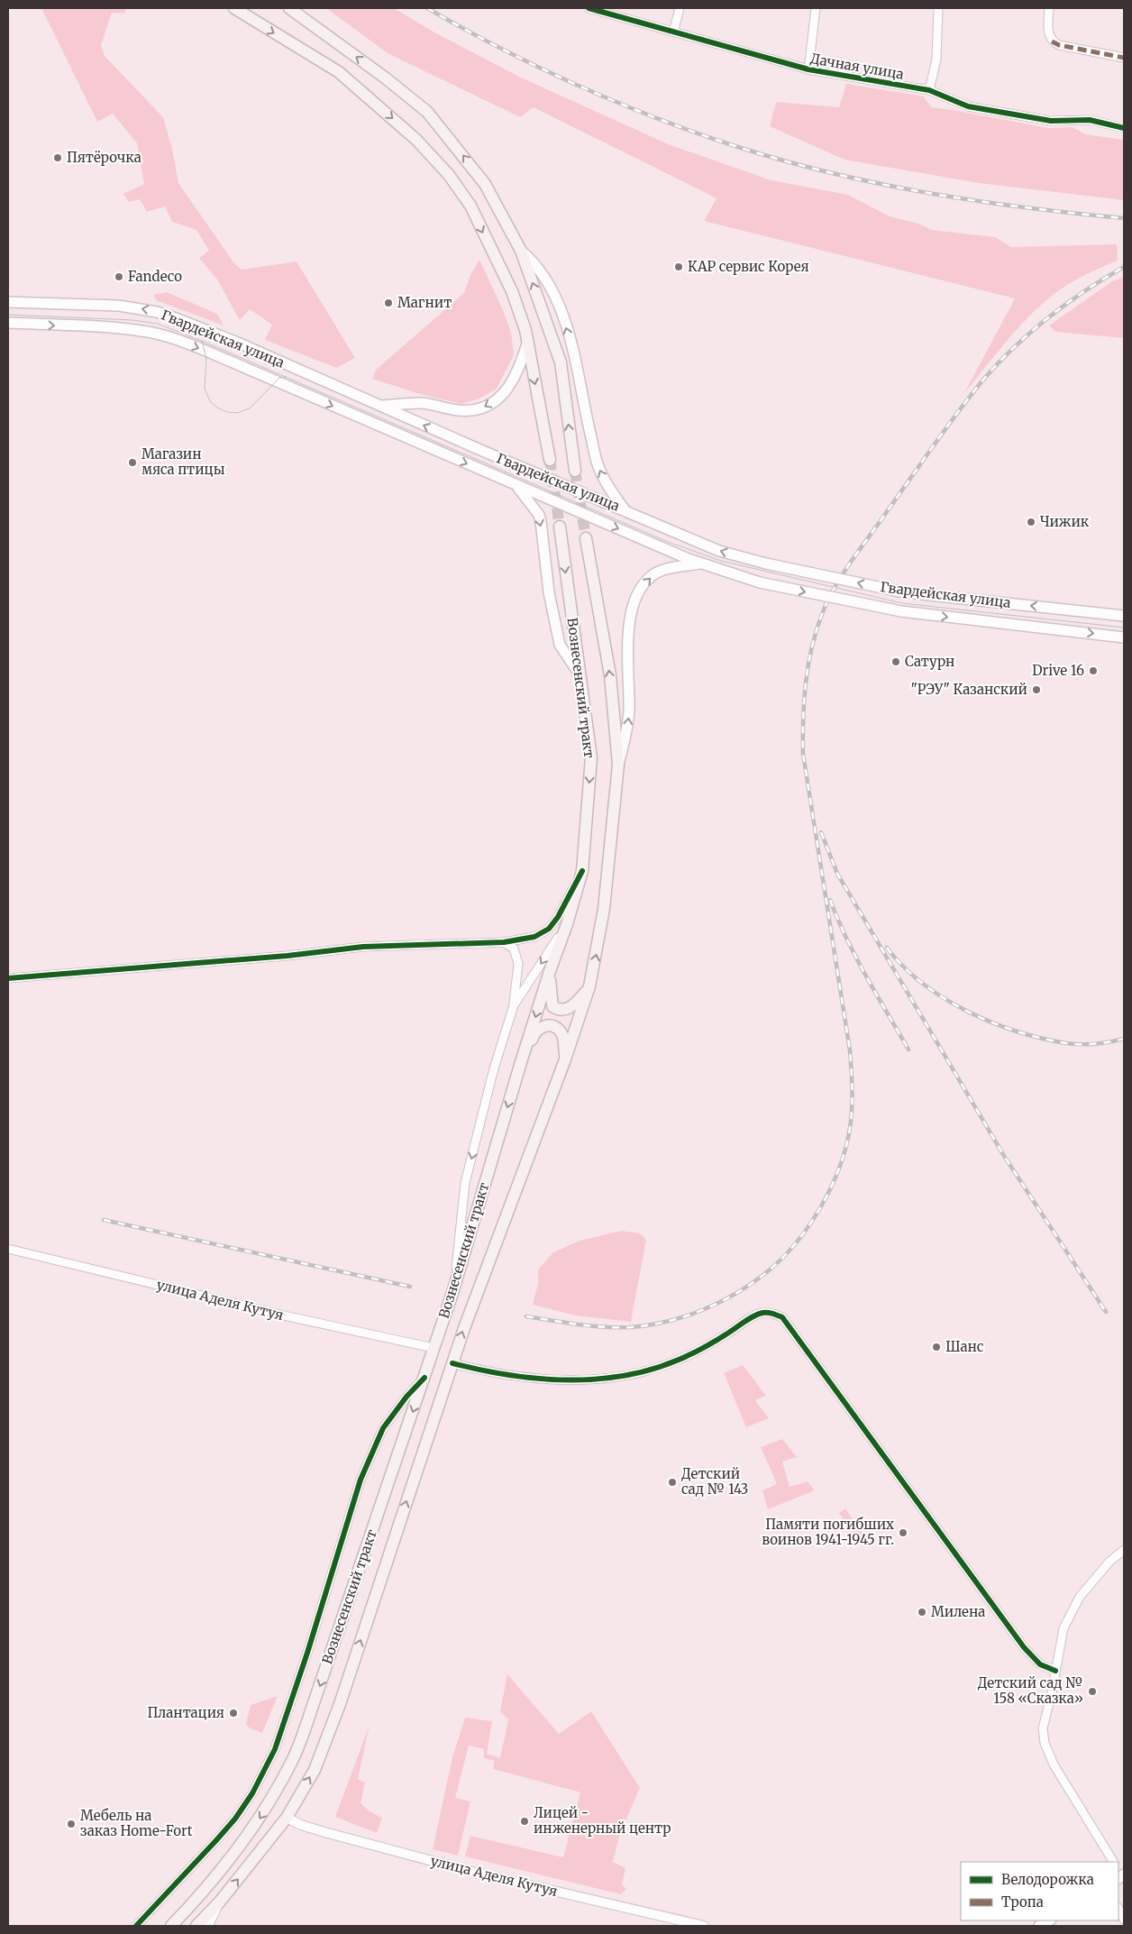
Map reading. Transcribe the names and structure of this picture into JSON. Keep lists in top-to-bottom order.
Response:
{
  "streets": {
    "main road": ["Гвардейская улица", "Вознесенский тракт"],
    "street": ["Дачная улица", "улица Аделя Кутуя"]
  },
  "crossings": [
    ["Вознесенский тракт", "улица Аделя Кутуя"]
  ],
  "places": [
    "Пятёрочка",
    "КАР сервис Корея",
    "Fandeco",
    "Магнит",
    "Магазин мяса птицы",
    "Чижик",
    "Сатурн",
    "Drive 16",
    "\"РЭУ\" Казанский",
    "Шанс",
    "Детский сад № 143",
    "Памяти погибших воинов 1941-1945 гг.",
    "Милена",
    "Детский сад № 158 «Сказка»",
    "Плантация",
    "Лицей - инженерный центр",
    "Мебель на заказ Home-Fort"
  ],
  "legend": ["Велодорожка", "Тропа"]
}
